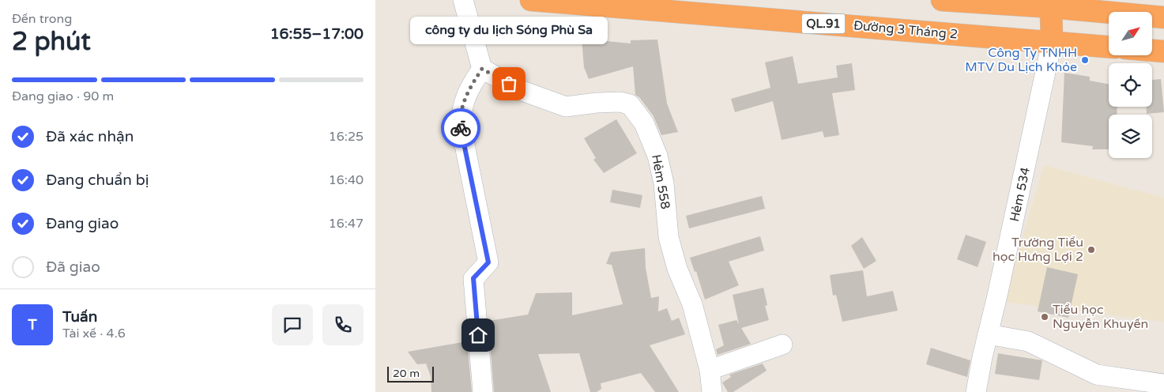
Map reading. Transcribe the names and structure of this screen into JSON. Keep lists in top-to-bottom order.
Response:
{
  "streets": {
    "highway": ["QL.91", "Đường 3 Tháng 2"],
    "street": ["Hẻm 558", "Hẻm 534"]
  },
  "crossings": [
    ["Đường 3 Tháng 2", "Hẻm 534"]
  ],
  "places": [
    "Công Ty TNHH MTV Du Lịch Khỏe",
    "công ty du lịch Sóng Phù Sa",
    "Trường Tiểu học Hưng Lợi 2",
    "Tiểu học Nguyễn Khuyến"
  ],
  "scale_bar": "20 m",
  "north": "top right",
  "page": {
    "heading": ["2 phút", "Đến trong", "16:55–17:00"],
    "panel": ["Tuấn", "Tài xế · 4.6"],
    "bubble": "công ty du lịch Sóng Phù Sa",
    "bar": "Đang giao · 90 m",
    "list": [
      ["Đã xác nhận", "16:25"],
      ["Đang chuẩn bị", "16:40"],
      ["Đang giao", "16:47"],
      "Đã giao"
    ],
    "round": "T",
    "scale": "20 m"
  }
}
